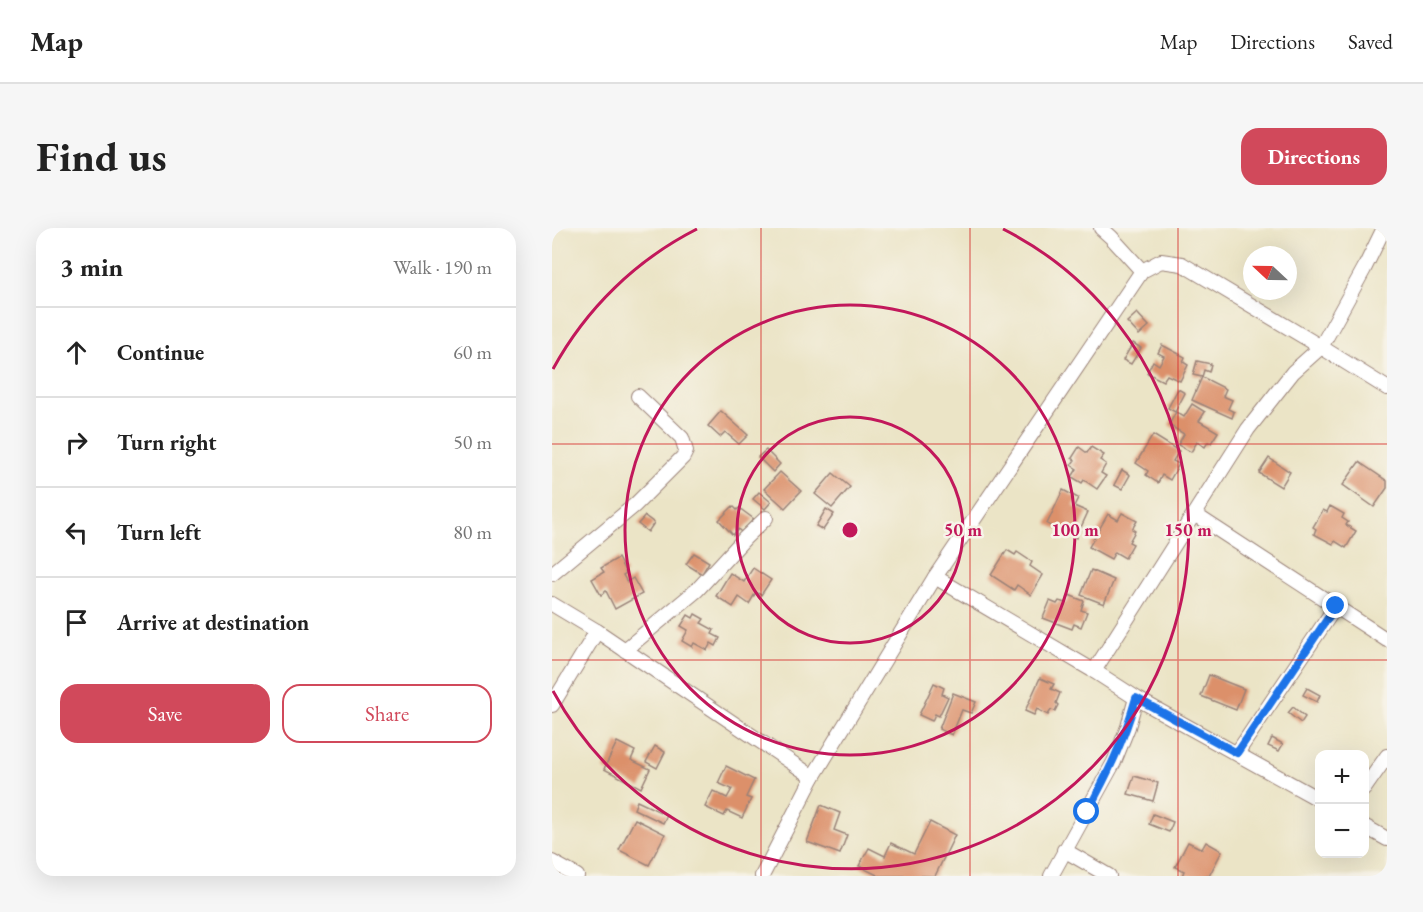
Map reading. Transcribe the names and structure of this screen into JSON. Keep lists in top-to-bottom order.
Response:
{
  "north": "left",
  "page": {
    "header": "Map",
    "nav": ["Map", "Directions", "Saved"],
    "buttons": [
      "Directions",
      ["Save", "Share"]
    ],
    "title": "Find us",
    "heading": ["3 min", "Walk · 190 m"],
    "list": [
      ["Continue", "60 m"],
      ["Turn right", "50 m"],
      ["Turn left", "80 m"],
      "Arrive at destination"
    ],
    "map_buttons": ["+", "−"]
  },
  "rings": ["50 m", "100 m", "150 m"]
}
